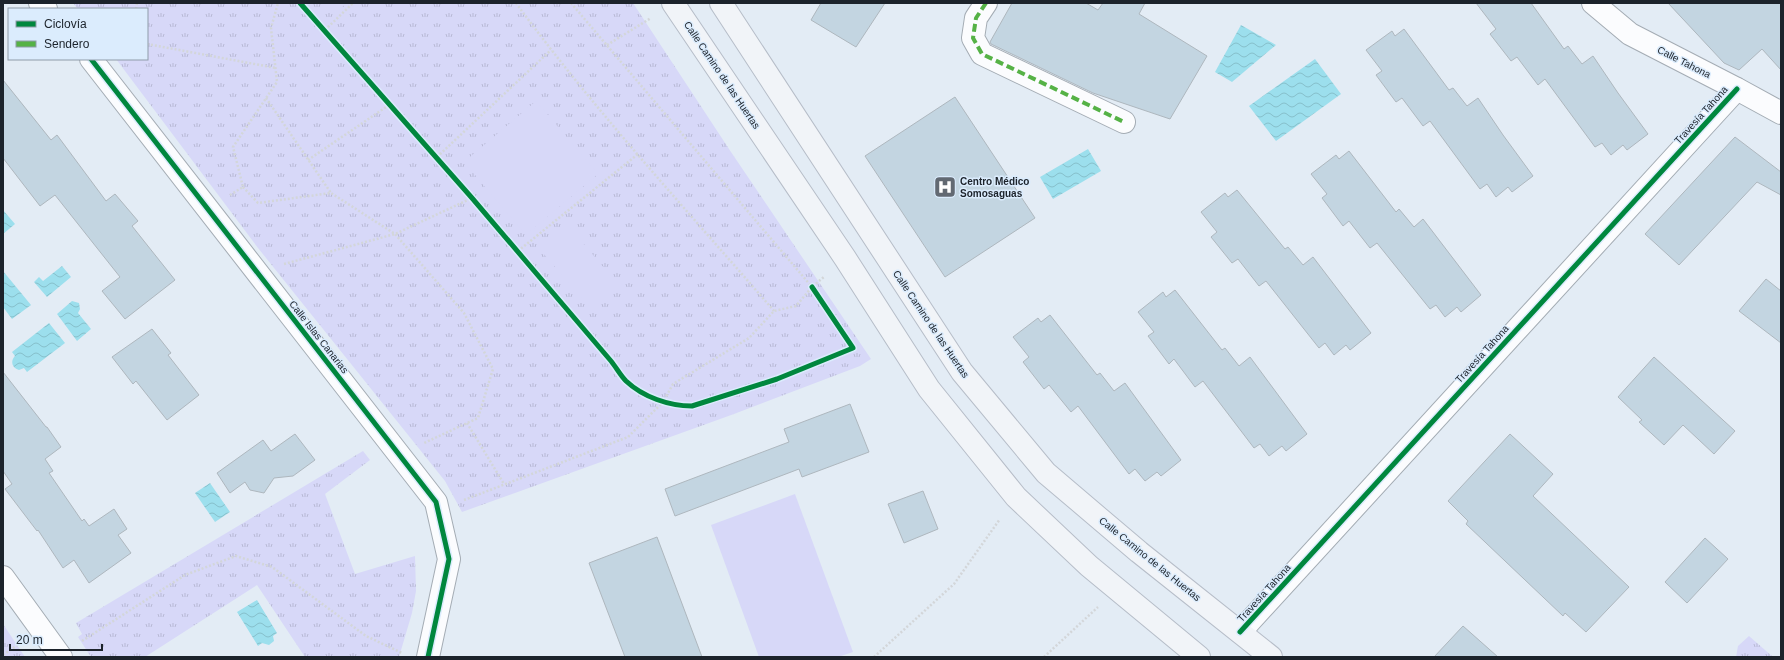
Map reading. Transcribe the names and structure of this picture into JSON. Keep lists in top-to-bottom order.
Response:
{
  "streets": {
    "main road": ["Calle Camino de las Huertas"],
    "street": ["Calle Tahona", "Travesía Tahona", "Calle Islas Canarias"]
  },
  "crossings": [
    ["Calle Tahona", "Travesía Tahona"],
    ["Calle Camino de las Huertas", "Travesía Tahona"]
  ],
  "places": {
    "hospital": ["Centro Médico Somosaguas"]
  },
  "legend": ["Ciclovía", "Sendero"],
  "scale_bar": "20 m"
}
